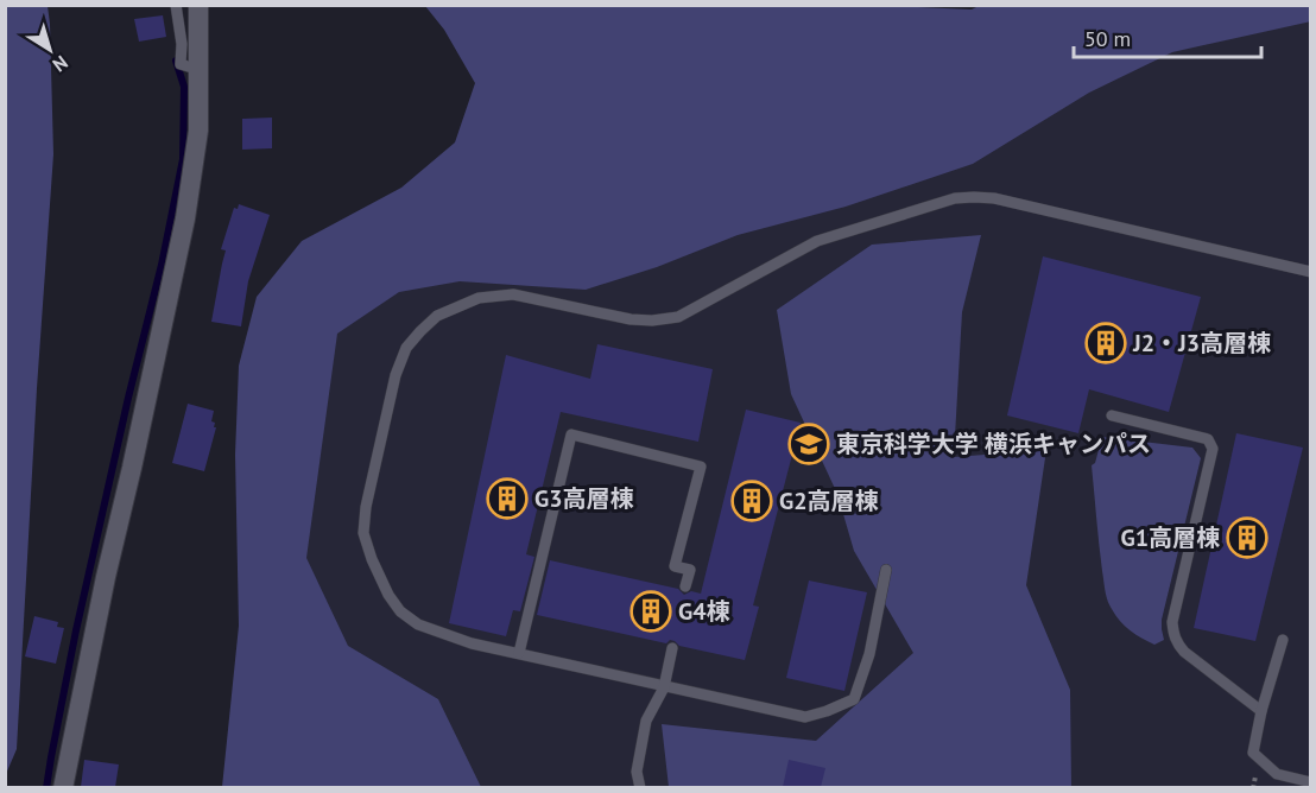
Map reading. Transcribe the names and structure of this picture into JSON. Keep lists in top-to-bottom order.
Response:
{
  "places": {
    "building": [
      "J2・J3高層棟",
      "G3高層棟",
      "G2高層棟",
      "G1高層棟",
      "G4棟"
    ],
    "school or university": ["東京科学大学 横浜キャンパス"]
  },
  "scale_bar": "50 m",
  "north": "bottom right"
}
